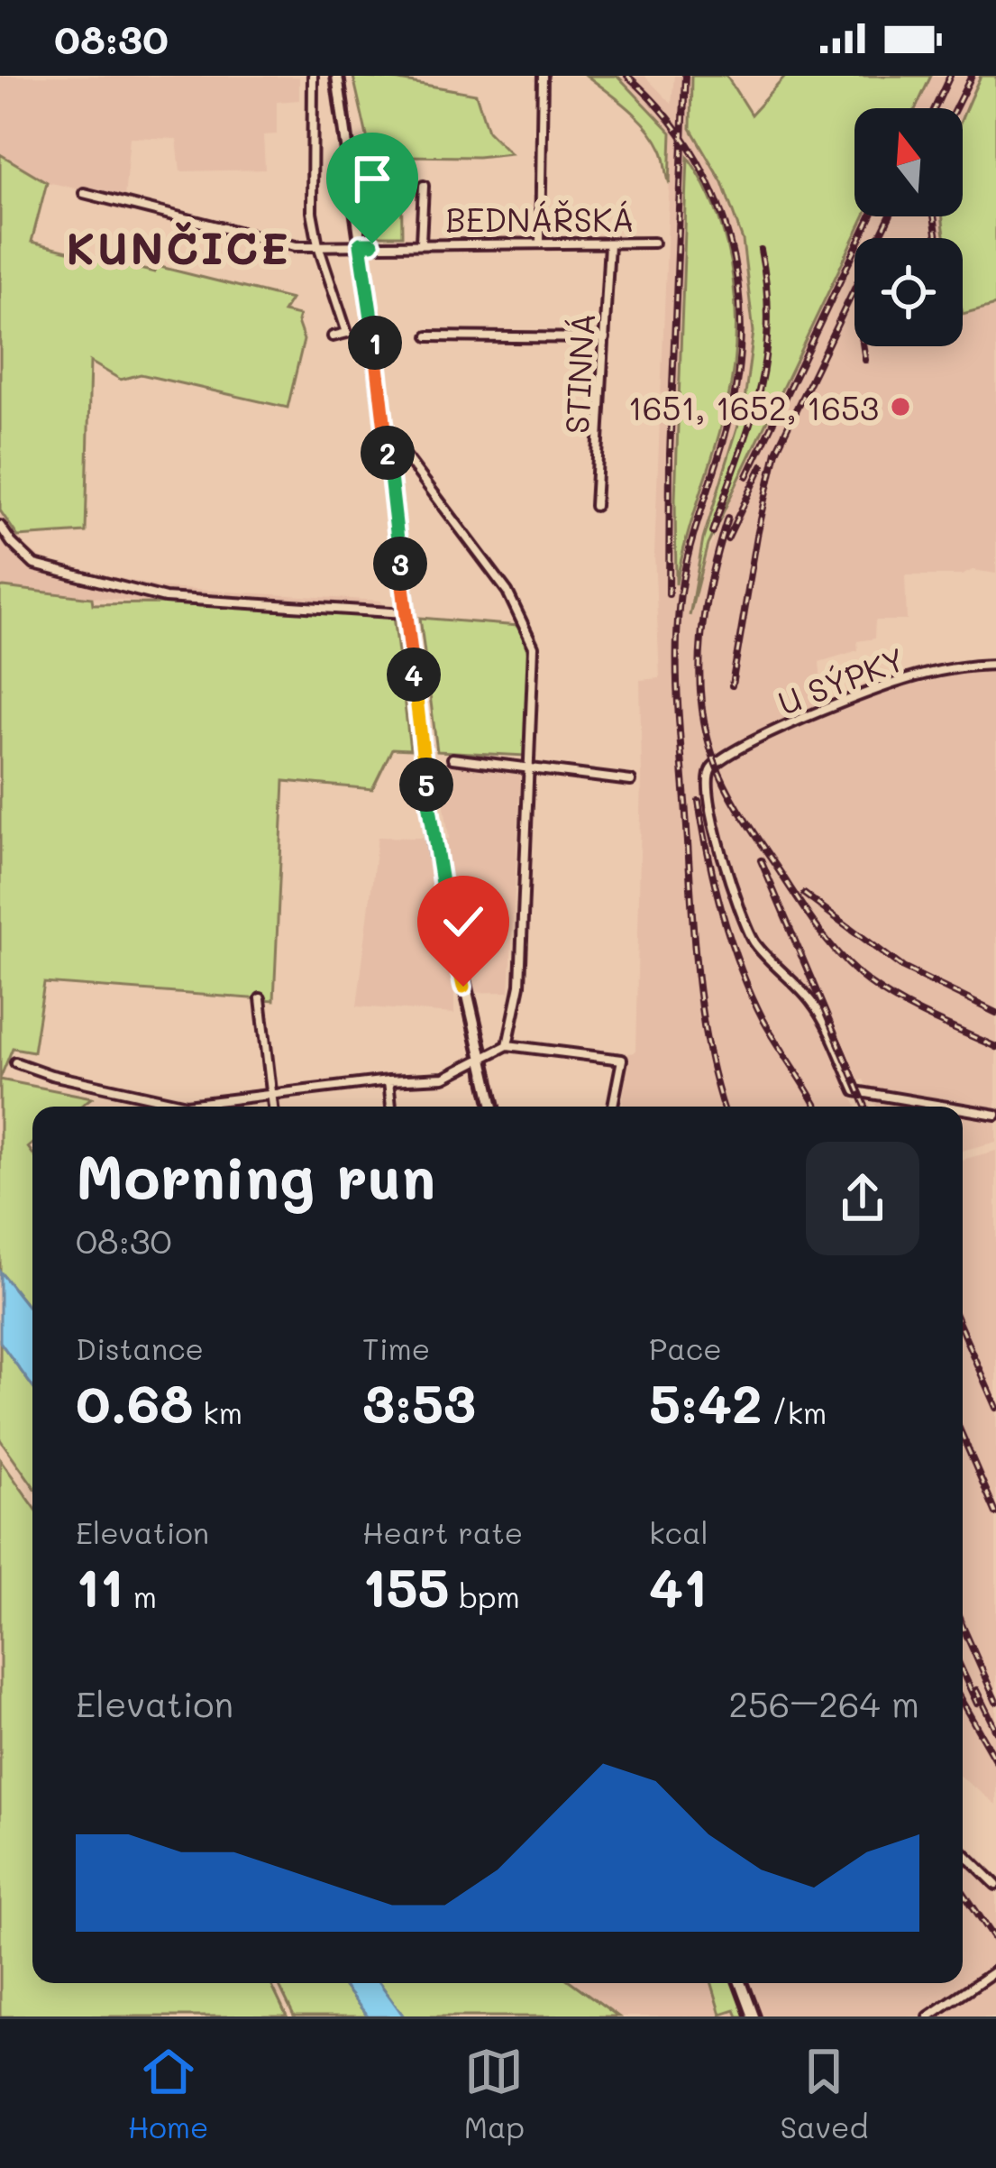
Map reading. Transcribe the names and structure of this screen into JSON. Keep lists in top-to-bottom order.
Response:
{
  "streets": {
    "street": ["BEDNÁŘSKÁ", "STINNÁ", "U SÝPKY"]
  },
  "crossings": [
    ["BEDNÁŘSKÁ", "STINNÁ"]
  ],
  "districts": ["KUNČICE"],
  "places": ["1651, 1652, 1653"],
  "north": "top",
  "page": {
    "status": "08:30",
    "pins": [
      "1",
      "2",
      "3",
      "4",
      "5"
    ],
    "heading": ["Morning run", "08:30"],
    "stats": [
      ["Distance", "0.68 km"],
      ["Time", "3:53"],
      ["Pace", "5:42 /km"],
      ["Elevation", "11 m"],
      ["Heart rate", "155 bpm"],
      ["kcal", "41"]
    ],
    "chart": ["Elevation", "256–264 m"],
    "tabs": ["Home", "Map", "Saved"]
  }
}
